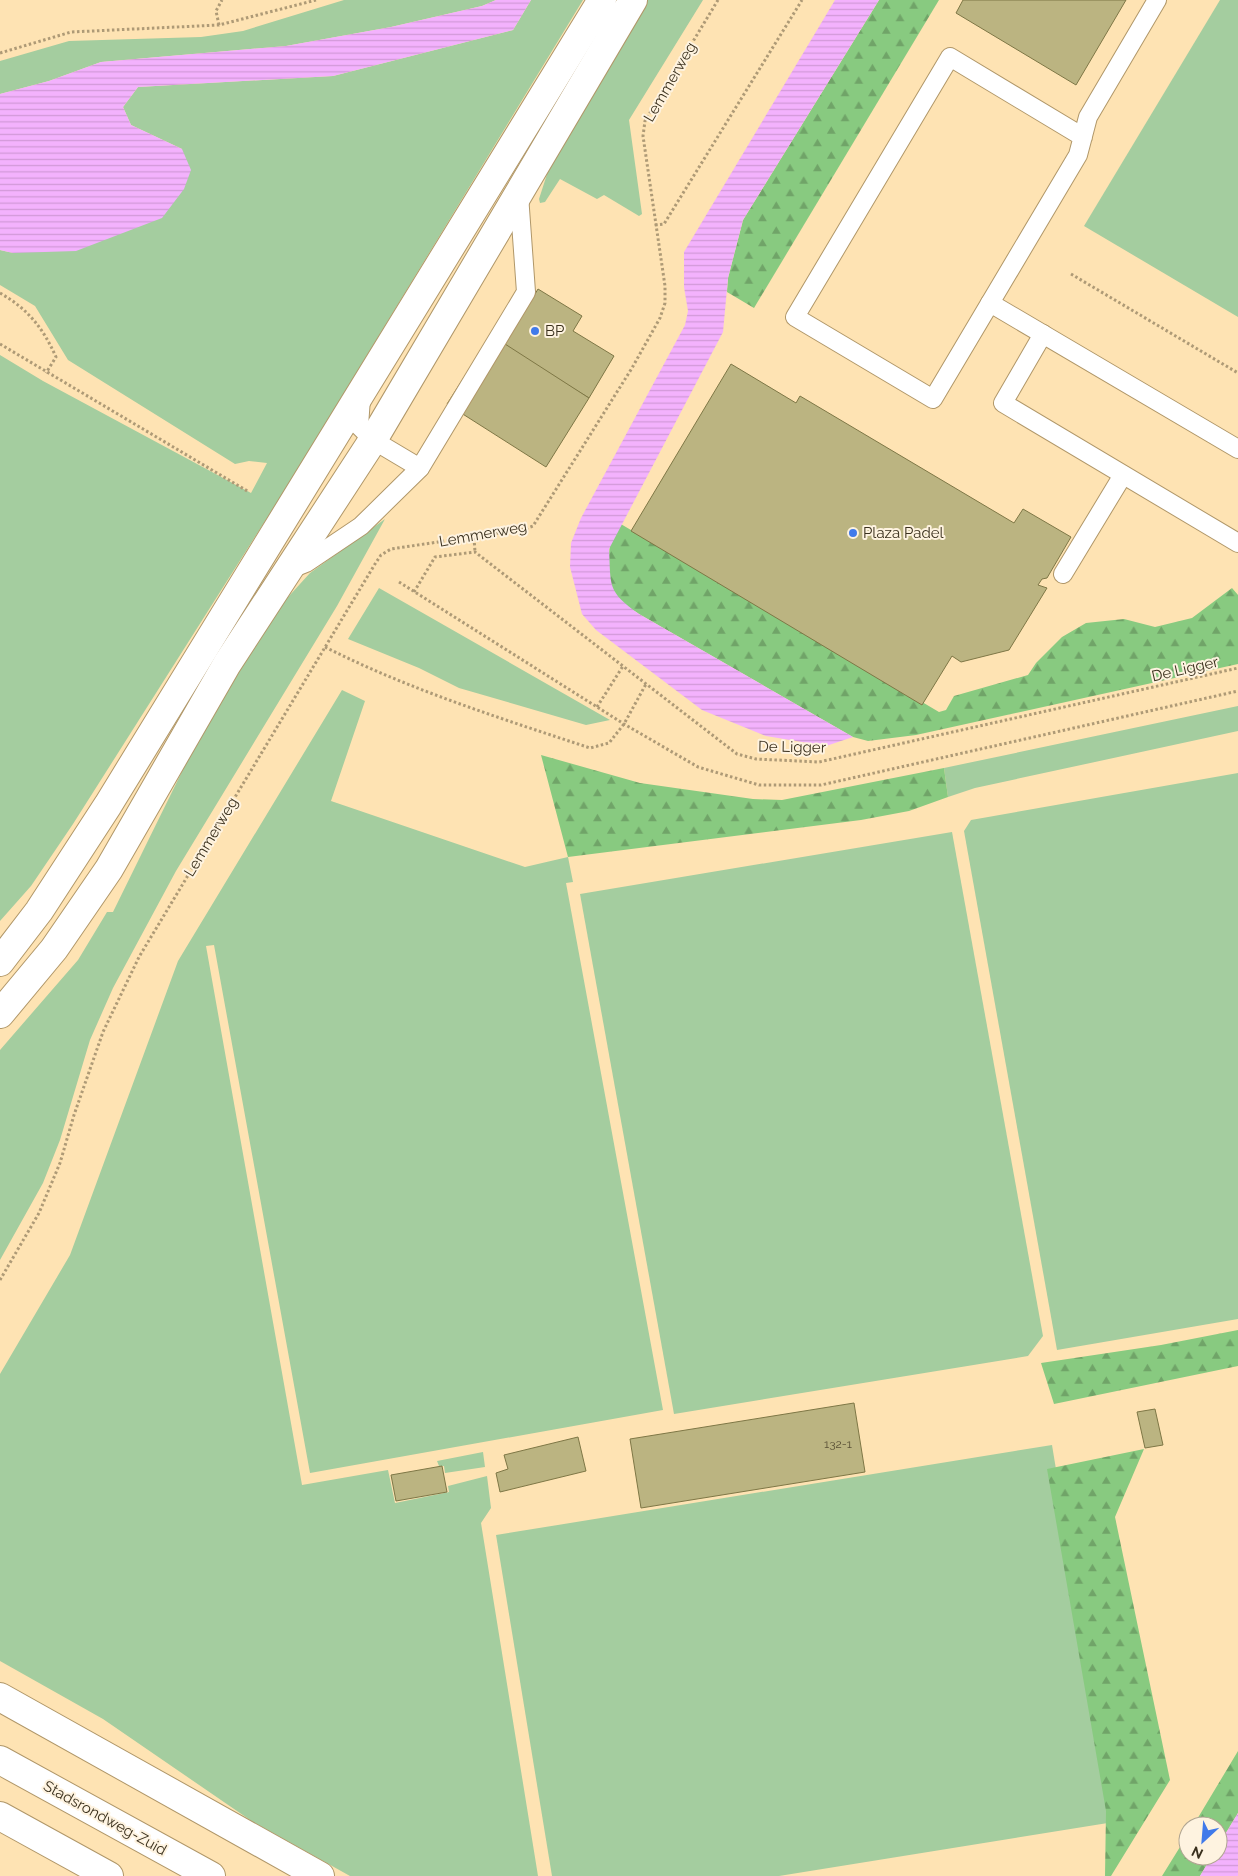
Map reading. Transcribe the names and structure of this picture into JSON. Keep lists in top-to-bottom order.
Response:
{
  "streets": {
    "main road": ["Stadsrondweg-Zuid"],
    "path": ["Lemmerweg", "De Ligger"]
  },
  "places": ["BP", "Plaza Padel"],
  "house_numbers": ["132-1"],
  "north": "bottom left"
}
